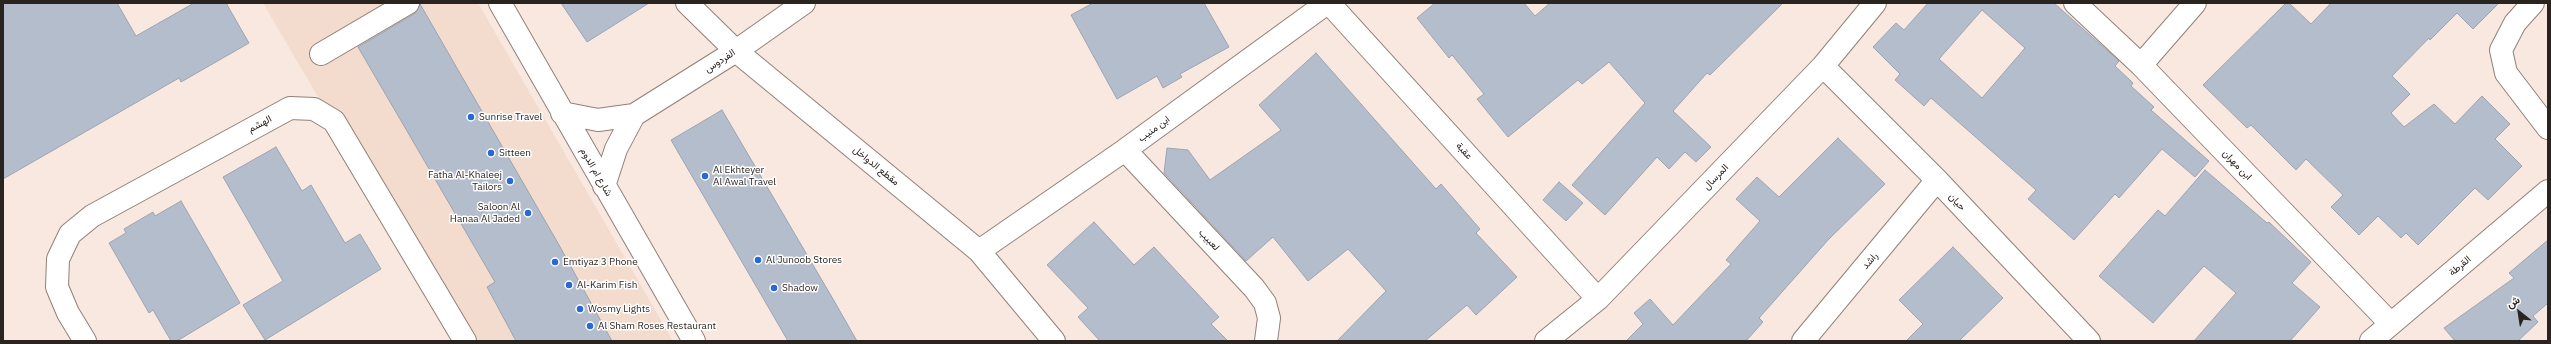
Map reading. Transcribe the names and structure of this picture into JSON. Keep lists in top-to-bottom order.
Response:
{
  "streets": {
    "street": [
      "الفردوس",
      "الهشم",
      "ابن منيب",
      "عقبة",
      "ابن مهران",
      "مقطع الدواخل",
      "شارع ام الدوم",
      "المرسال",
      "حيان",
      "لعبيب",
      "راشد",
      "القرطة"
    ]
  },
  "crossings": [
    ["الفردوس", "مقطع الدواخل"],
    ["الفردوس", "شارع ام الدوم"],
    ["ابن منيب", "عقبة"],
    ["ابن منيب", "مقطع الدواخل"],
    ["ابن منيب", "لعبيب"],
    ["عقبة", "المرسال"],
    ["ابن مهران", "القرطة"],
    ["المرسال", "حيان"],
    ["حيان", "راشد"]
  ],
  "places": [
    "Sunrise Travel",
    "Sitteen",
    "Al Ekhteyer Al Awal Travel",
    "Fatha Al-Khaleej Tailors",
    "Saloon Al Hanaa Al Jaded",
    "Al Junoob Stores",
    "Emtiyaz 3 Phone",
    "Al-Karim Fish",
    "Shadow",
    "Wosmy Lights",
    "Al Sham Roses Restaurant"
  ],
  "north": "top left"
}
